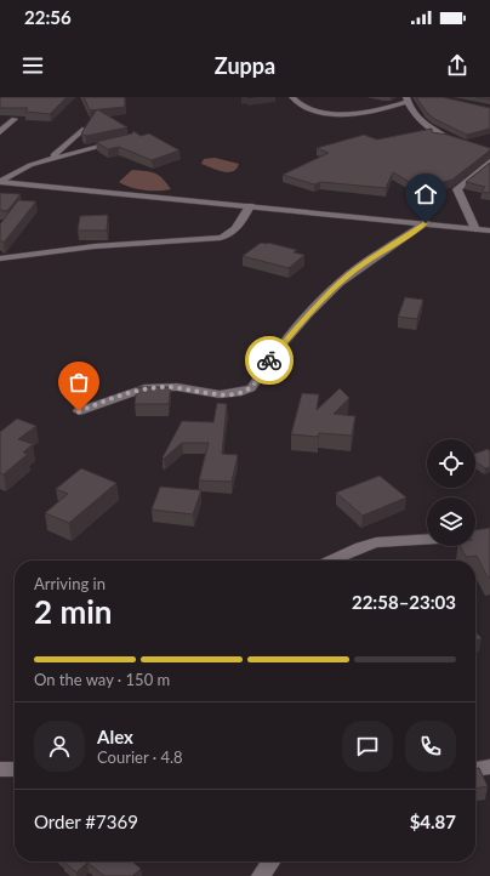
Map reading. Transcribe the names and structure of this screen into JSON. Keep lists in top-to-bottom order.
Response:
{
  "page": {
    "status": "22:56",
    "header": "Zuppa",
    "heading": ["2 min", "Arriving in", "22:58–23:03"],
    "panel": [
      "Alex",
      "Courier · 4.8",
      "Order #7369",
      "$4.87"
    ],
    "bar": "On the way · 150 m"
  }
}
